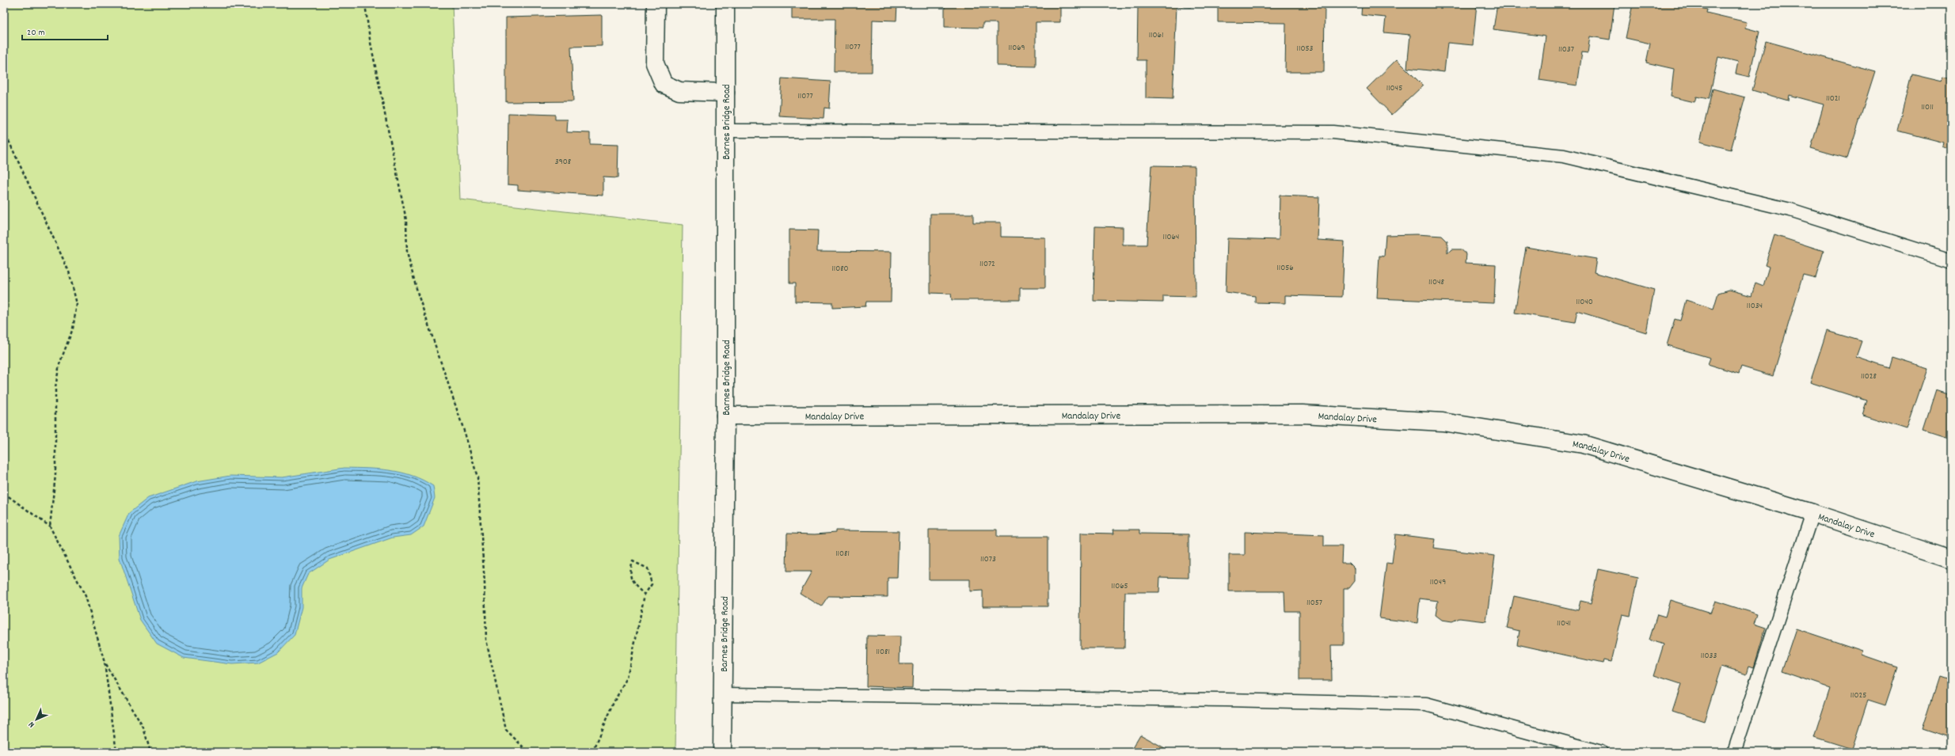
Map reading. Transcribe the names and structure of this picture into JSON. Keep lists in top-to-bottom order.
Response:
{
  "streets": {
    "street": ["Barnes Bridge Road", "Mandalay Drive"]
  },
  "crossings": [
    ["Barnes Bridge Road", "Mandalay Drive"]
  ],
  "house_numbers": [
    "11061",
    "11077",
    "11069",
    "11053",
    "11037",
    "11045",
    "11077",
    "11021",
    "11011",
    "3908",
    "11064",
    "11072",
    "11056",
    "11080",
    "11048",
    "11040",
    "11034",
    "11028",
    "11081",
    "11073",
    "11049",
    "11065",
    "11057",
    "11041",
    "11081",
    "11033",
    "11025"
  ],
  "scale_bar": "20 m",
  "north": "bottom left"
}
